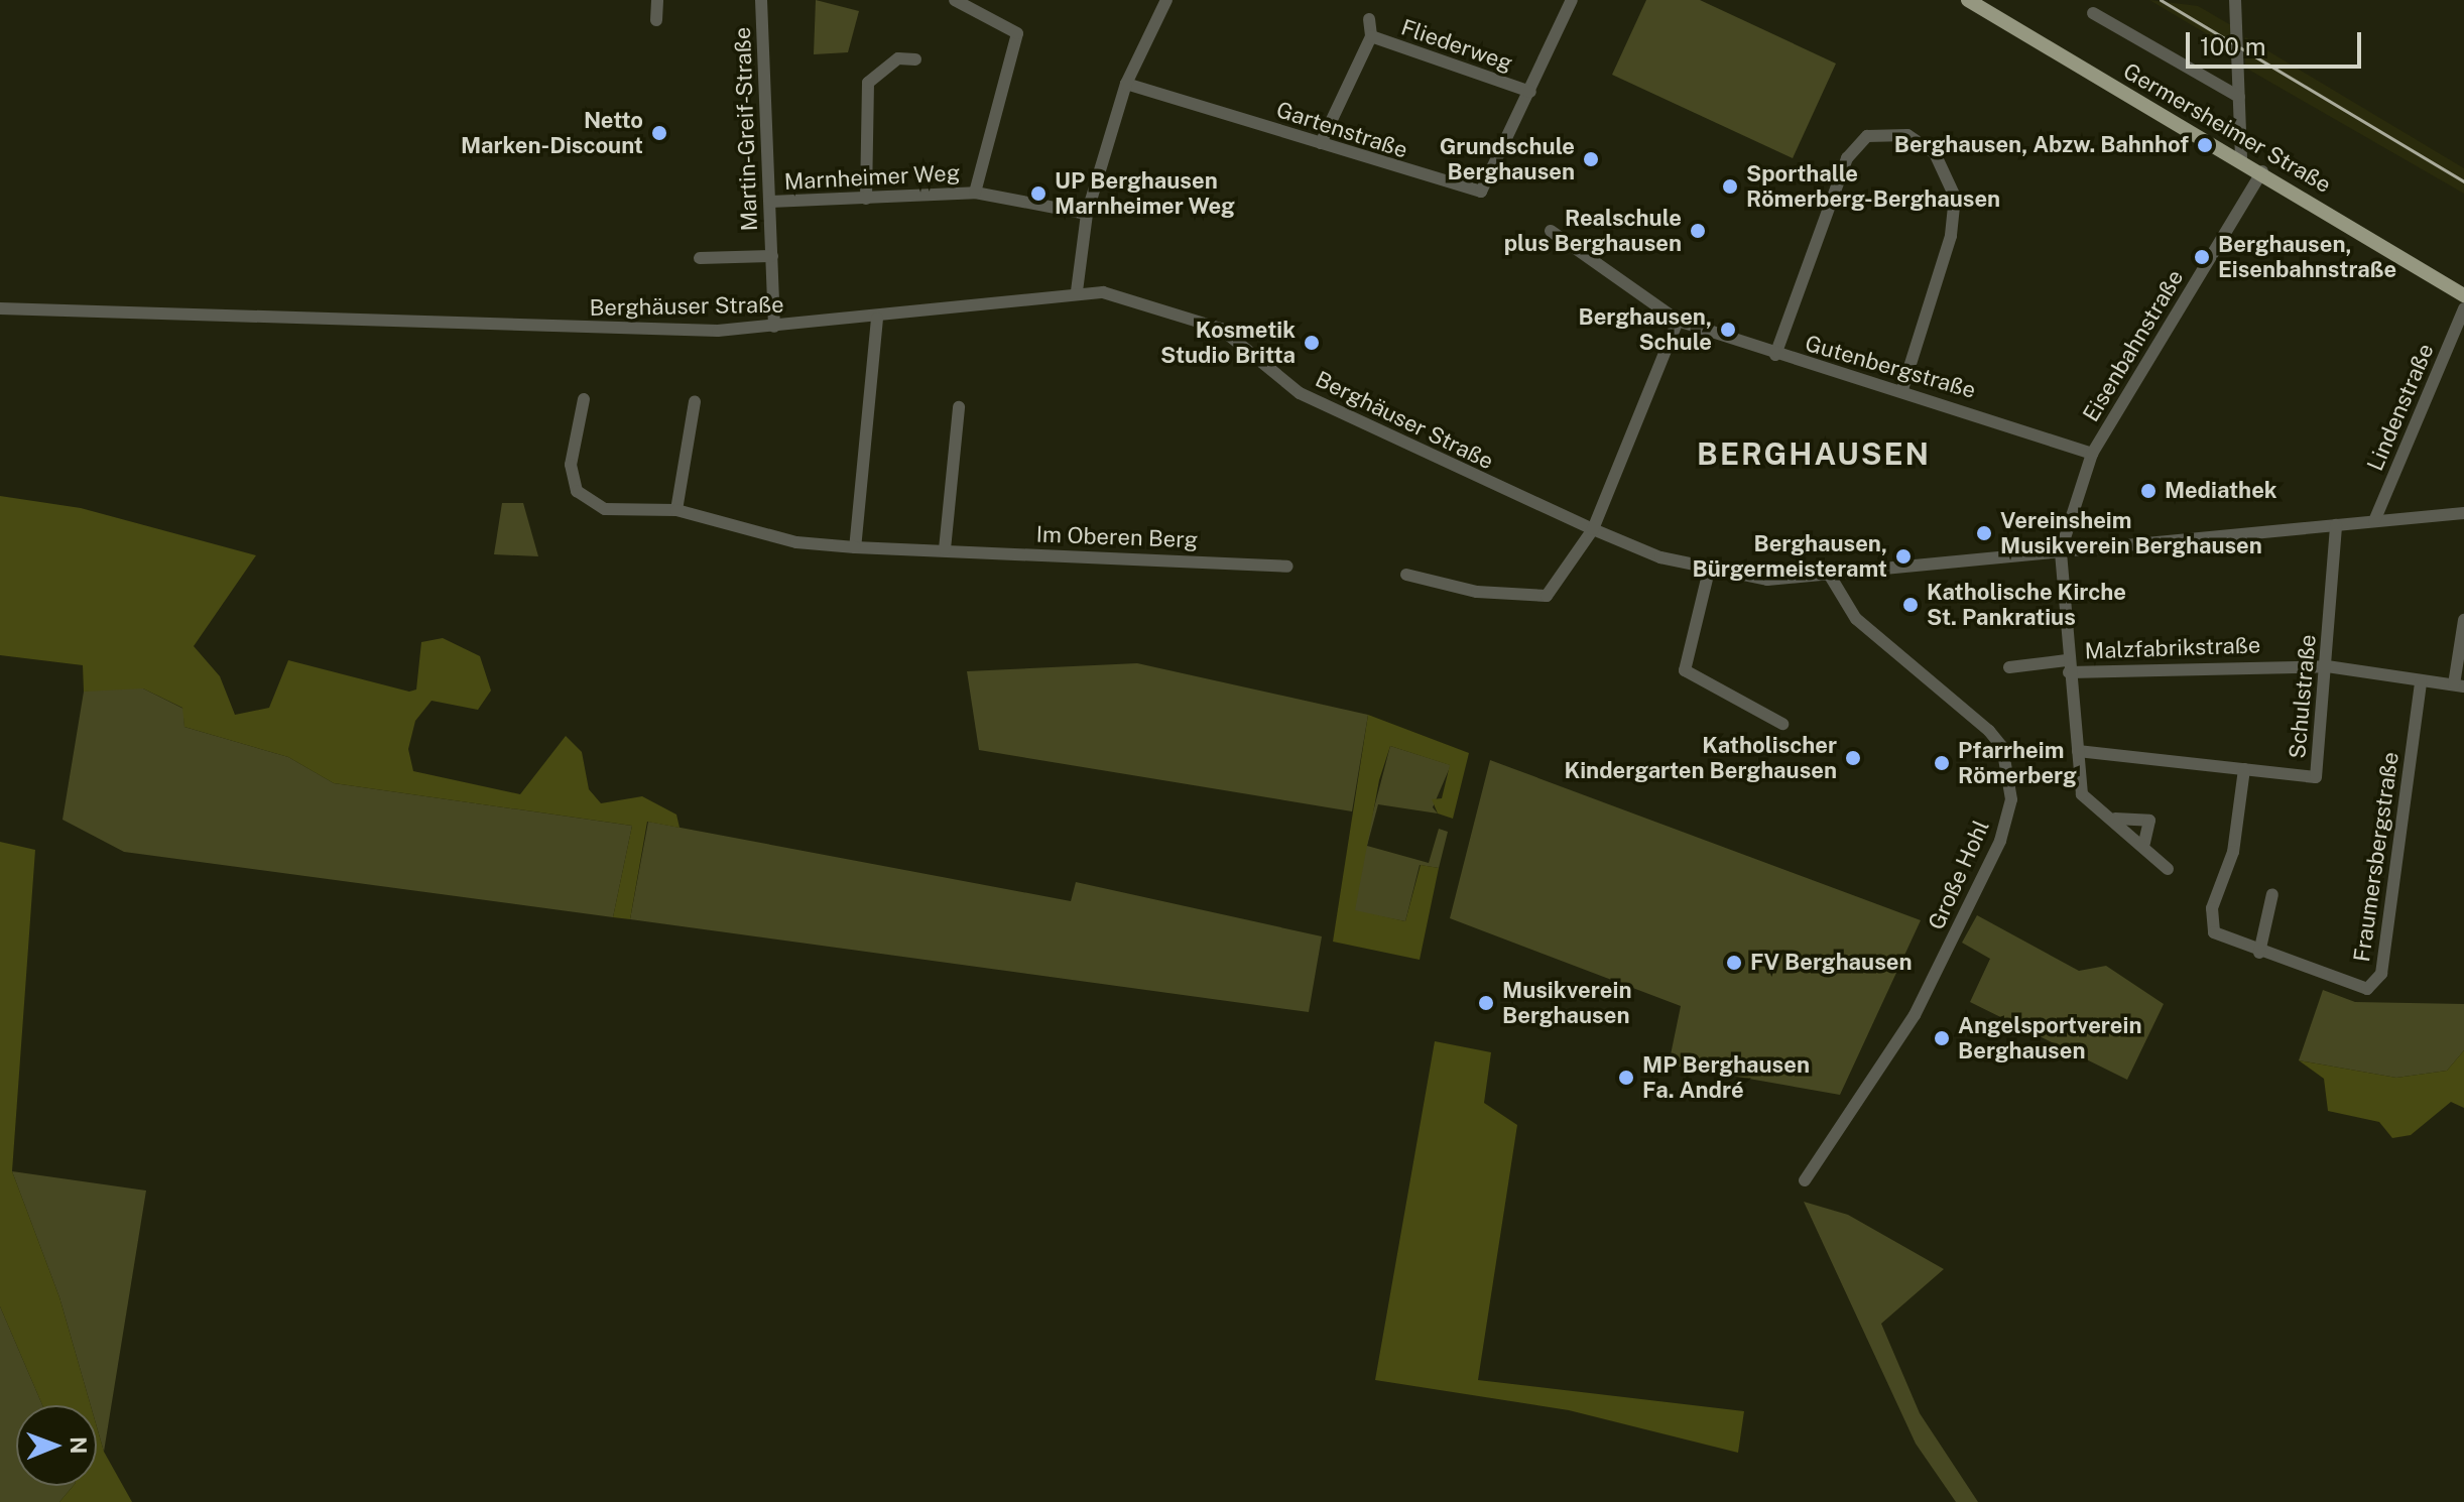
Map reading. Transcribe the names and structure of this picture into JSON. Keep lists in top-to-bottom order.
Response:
{
  "streets": {
    "main road": ["Germersheimer Straße"],
    "street": [
      "Fliederweg",
      "Martin-Greif-Straße",
      "Gartenstraße",
      "Marnheimer Weg",
      "Berghäuser Straße",
      "Eisenbahnstraße",
      "Gutenbergstraße",
      "Lindenstraße",
      "Im Oberen Berg",
      "Malzfabrikstraße",
      "Schulstraße",
      "Fraumersbergstraße",
      "Große Hohl"
    ]
  },
  "crossings": [
    ["Fliederweg", "Gartenstraße"],
    ["Germersheimer Straße", "Eisenbahnstraße"],
    ["Martin-Greif-Straße", "Marnheimer Weg"],
    ["Martin-Greif-Straße", "Berghäuser Straße"],
    ["Berghäuser Straße", "Eisenbahnstraße"],
    ["Berghäuser Straße", "Lindenstraße"],
    ["Berghäuser Straße", "Schulstraße"],
    ["Berghäuser Straße", "Große Hohl"],
    ["Eisenbahnstraße", "Gutenbergstraße"],
    ["Malzfabrikstraße", "Schulstraße"],
    ["Malzfabrikstraße", "Fraumersbergstraße"],
    ["Schulstraße", "Fraumersbergstraße"]
  ],
  "districts": ["BERGHAUSEN"],
  "places": [
    "Netto Marken-Discount",
    "Berghausen, Abzw. Bahnhof",
    "Grundschule Berghausen",
    "Sporthalle Römerberg-Berghausen",
    "UP Berghausen Marnheimer Weg",
    "Realschule plus Berghausen",
    "Berghausen, Eisenbahnstraße",
    "Berghausen, Schule",
    "Kosmetik Studio Britta",
    "Mediathek",
    "Vereinsheim Musikverein Berghausen",
    "Berghausen, Bürgermeisteramt",
    "Katholische Kirche St. Pankratius",
    "Katholischer Kindergarten Berghausen",
    "Pfarrheim Römerberg",
    "FV Berghausen",
    "Musikverein Berghausen",
    "Angelsportverein Berghausen",
    "MP Berghausen Fa. André"
  ],
  "scale_bar": "100 m",
  "north": "right"
}
